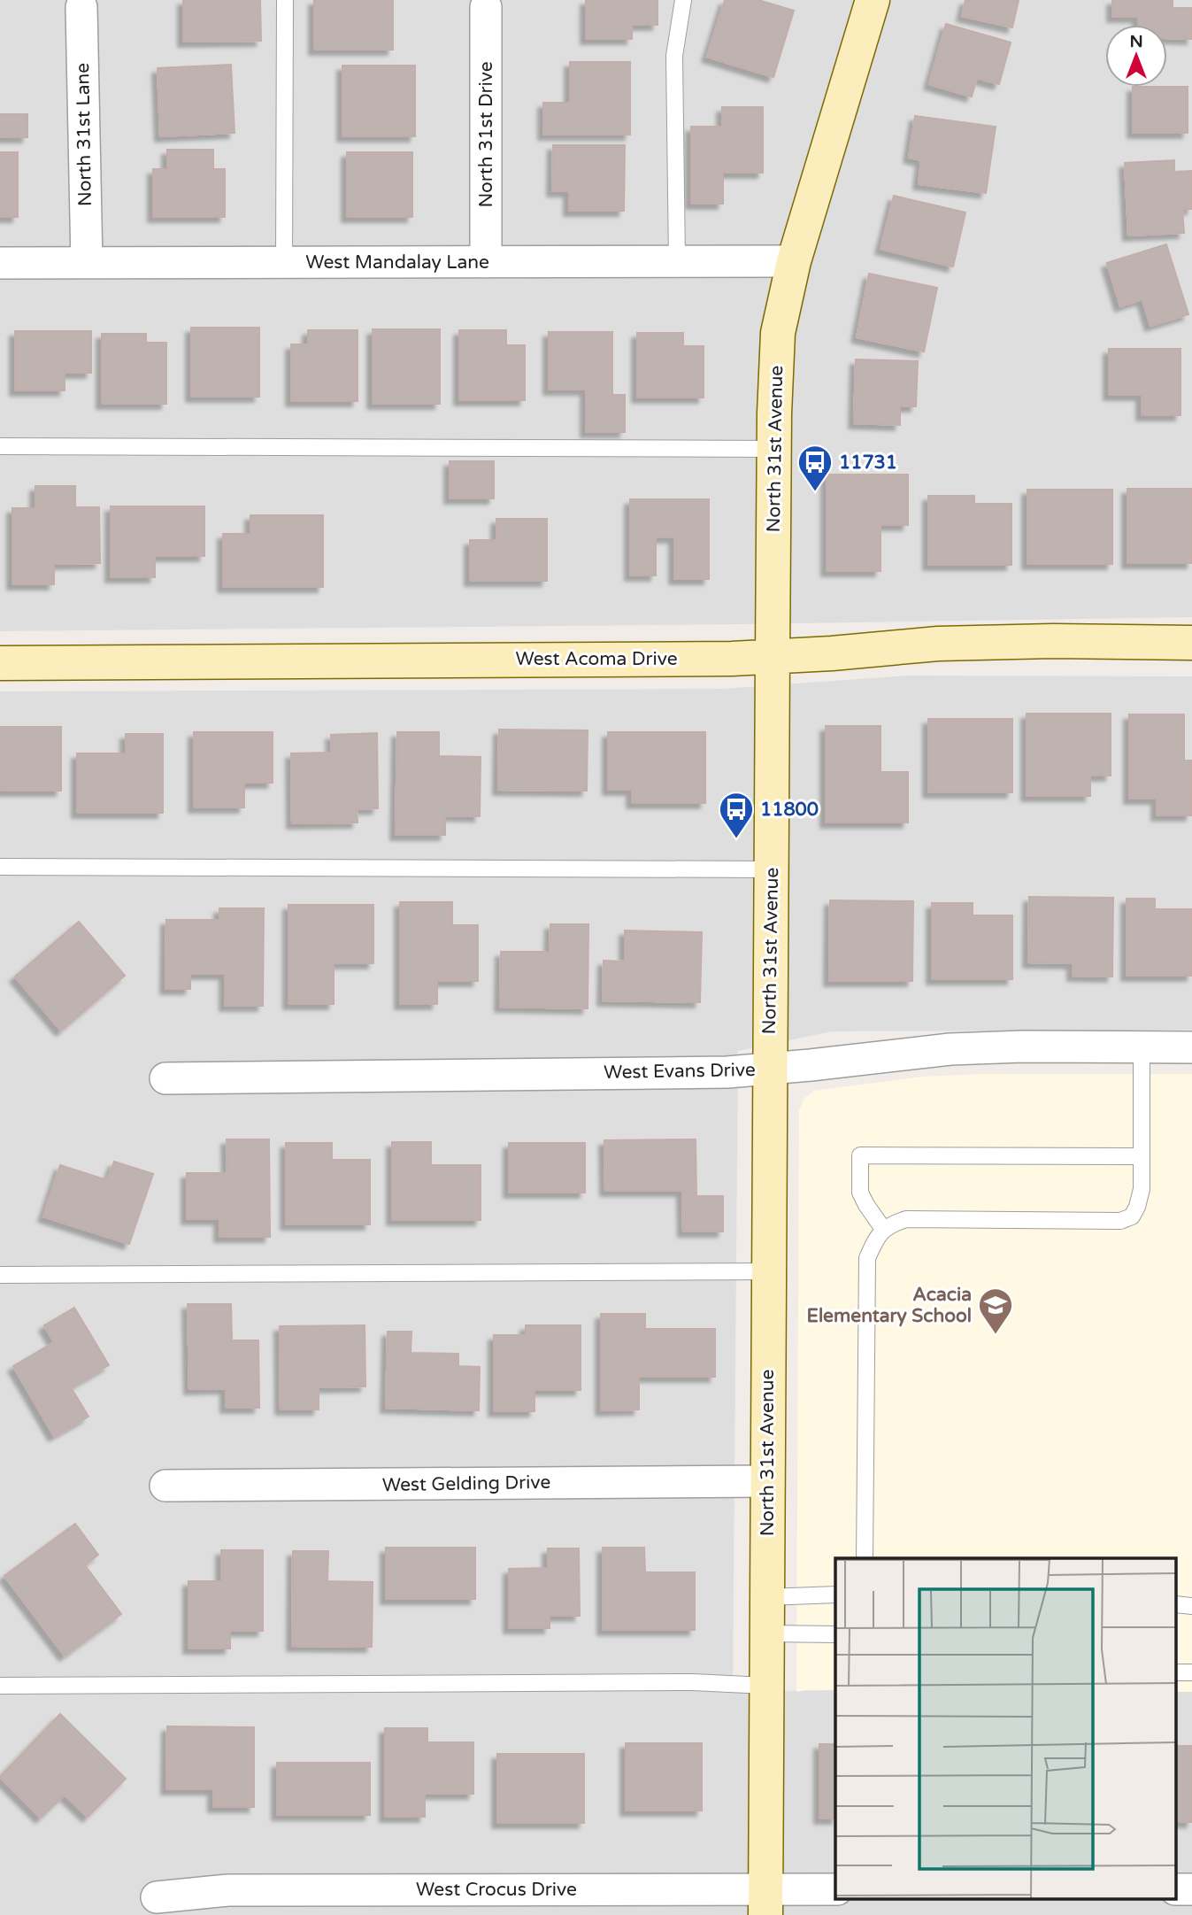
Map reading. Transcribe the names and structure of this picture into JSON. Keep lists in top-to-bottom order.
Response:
{
  "streets": {
    "street": [
      "North 31st Lane",
      "North 31st Drive",
      "West Mandalay Lane",
      "North 31st Avenue",
      "West Acoma Drive",
      "West Evans Drive",
      "West Gelding Drive",
      "West Crocus Drive"
    ]
  },
  "crossings": [
    ["North 31st Lane", "West Mandalay Lane"],
    ["North 31st Drive", "West Mandalay Lane"],
    ["West Mandalay Lane", "North 31st Avenue"],
    ["North 31st Avenue", "West Acoma Drive"],
    ["North 31st Avenue", "West Evans Drive"],
    ["North 31st Avenue", "West Gelding Drive"],
    ["North 31st Avenue", "West Crocus Drive"]
  ],
  "places": {
    "bus stop": ["11731", "11800"],
    "school or university": ["Acacia Elementary School"]
  },
  "north": "top"
}
